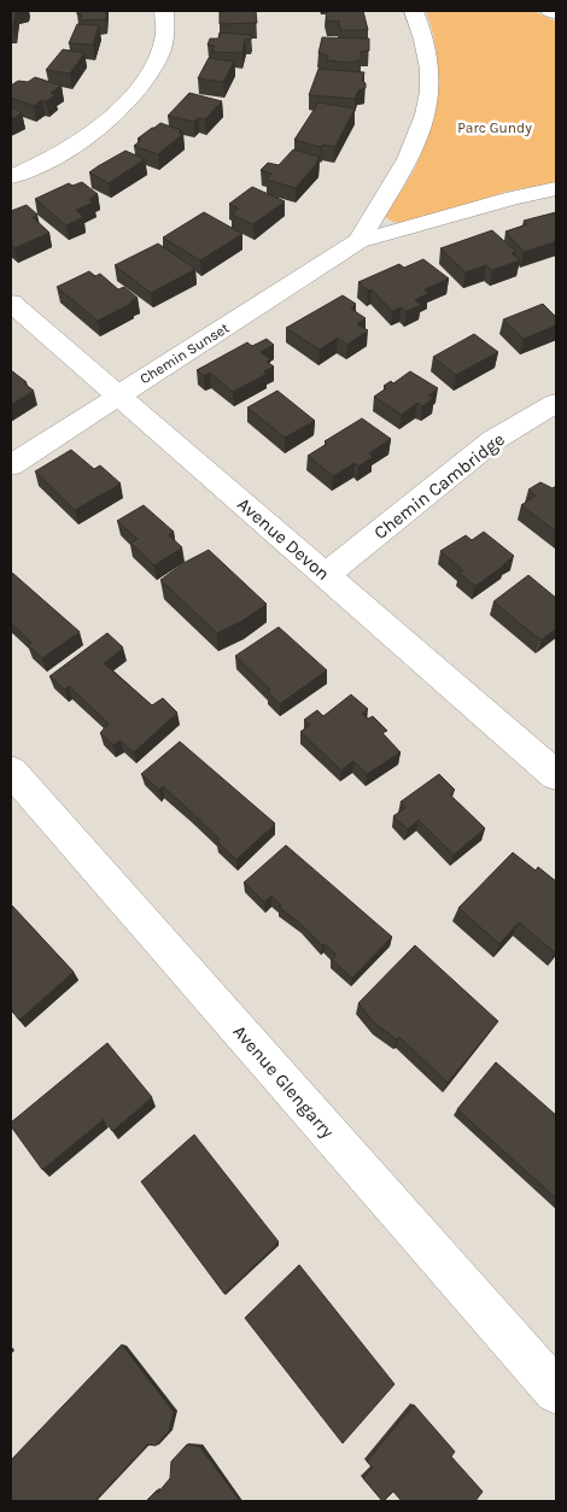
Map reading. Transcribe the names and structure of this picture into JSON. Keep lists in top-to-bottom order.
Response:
{
  "streets": {
    "street": [
      "Chemin Sunset",
      "Chemin Cambridge",
      "Avenue Devon",
      "Avenue Glengarry"
    ]
  },
  "crossings": [
    ["Chemin Sunset", "Avenue Devon"],
    ["Chemin Cambridge", "Avenue Devon"]
  ],
  "parks": ["Parc Gundy"]
}
